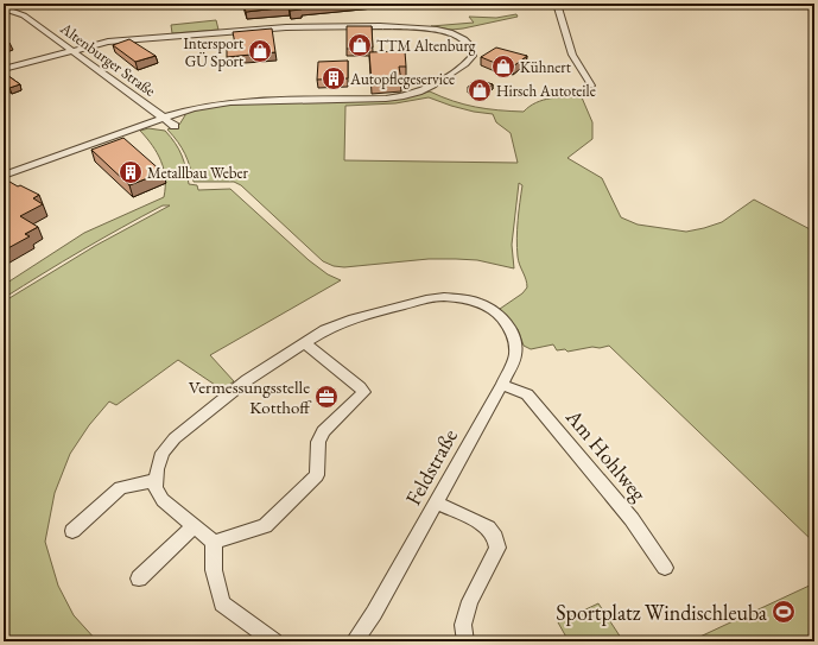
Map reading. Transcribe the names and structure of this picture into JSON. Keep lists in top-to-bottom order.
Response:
{
  "streets": {
    "street": ["Altenburger Straße", "Am Hohlweg", "Feldstraße"]
  },
  "crossings": [
    ["Am Hohlweg", "Feldstraße"]
  ],
  "places": {
    "shop": [
      "TTM Altenburg",
      "Intersport GÜ Sport",
      "Kühnert",
      "Hirsch Autoteile"
    ],
    "building": ["Autopflegeservice", "Metallbau Weber"],
    "office": ["Vermessungsstelle Kotthoff"],
    "sports": ["Sportplatz Windischleuba"]
  }
}
